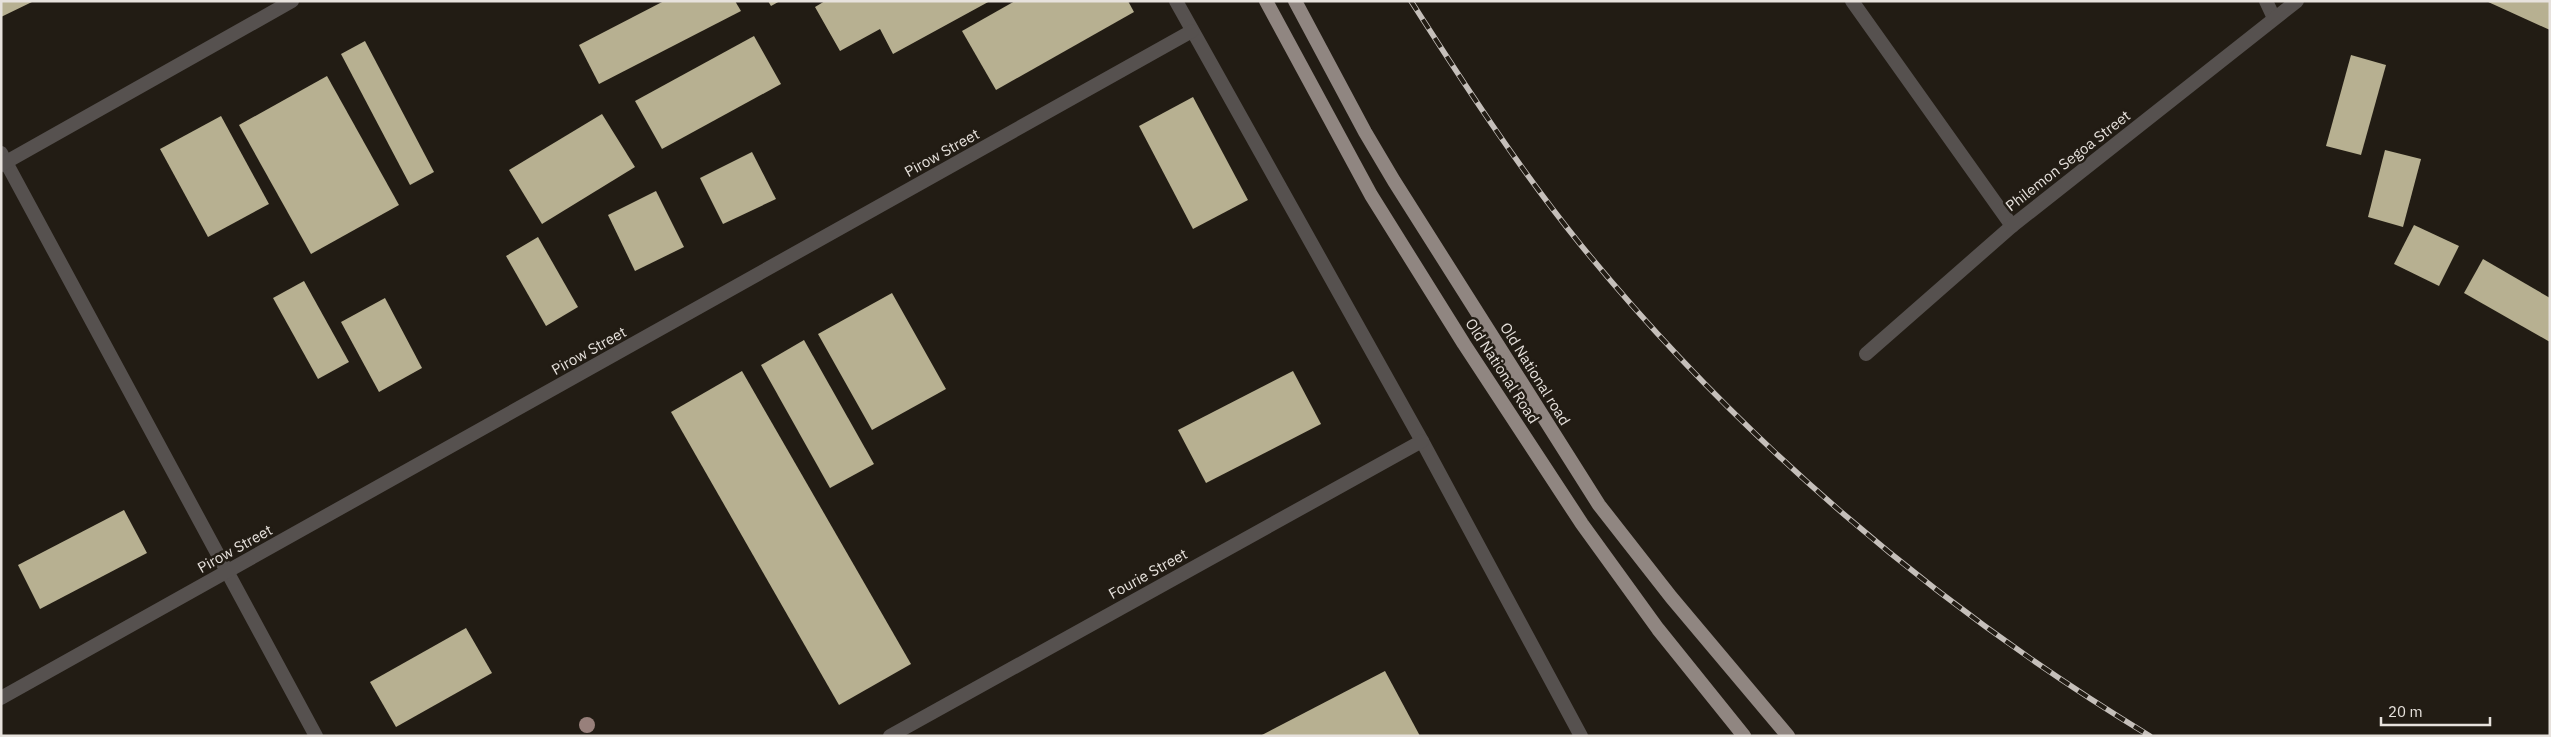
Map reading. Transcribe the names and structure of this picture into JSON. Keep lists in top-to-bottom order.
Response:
{
  "streets": {
    "main road": ["Old National Road", "Old National road"],
    "street": ["Pirow Street", "Philemon Segoa Street", "Fourie Street"]
  },
  "scale_bar": "20 m"
}
